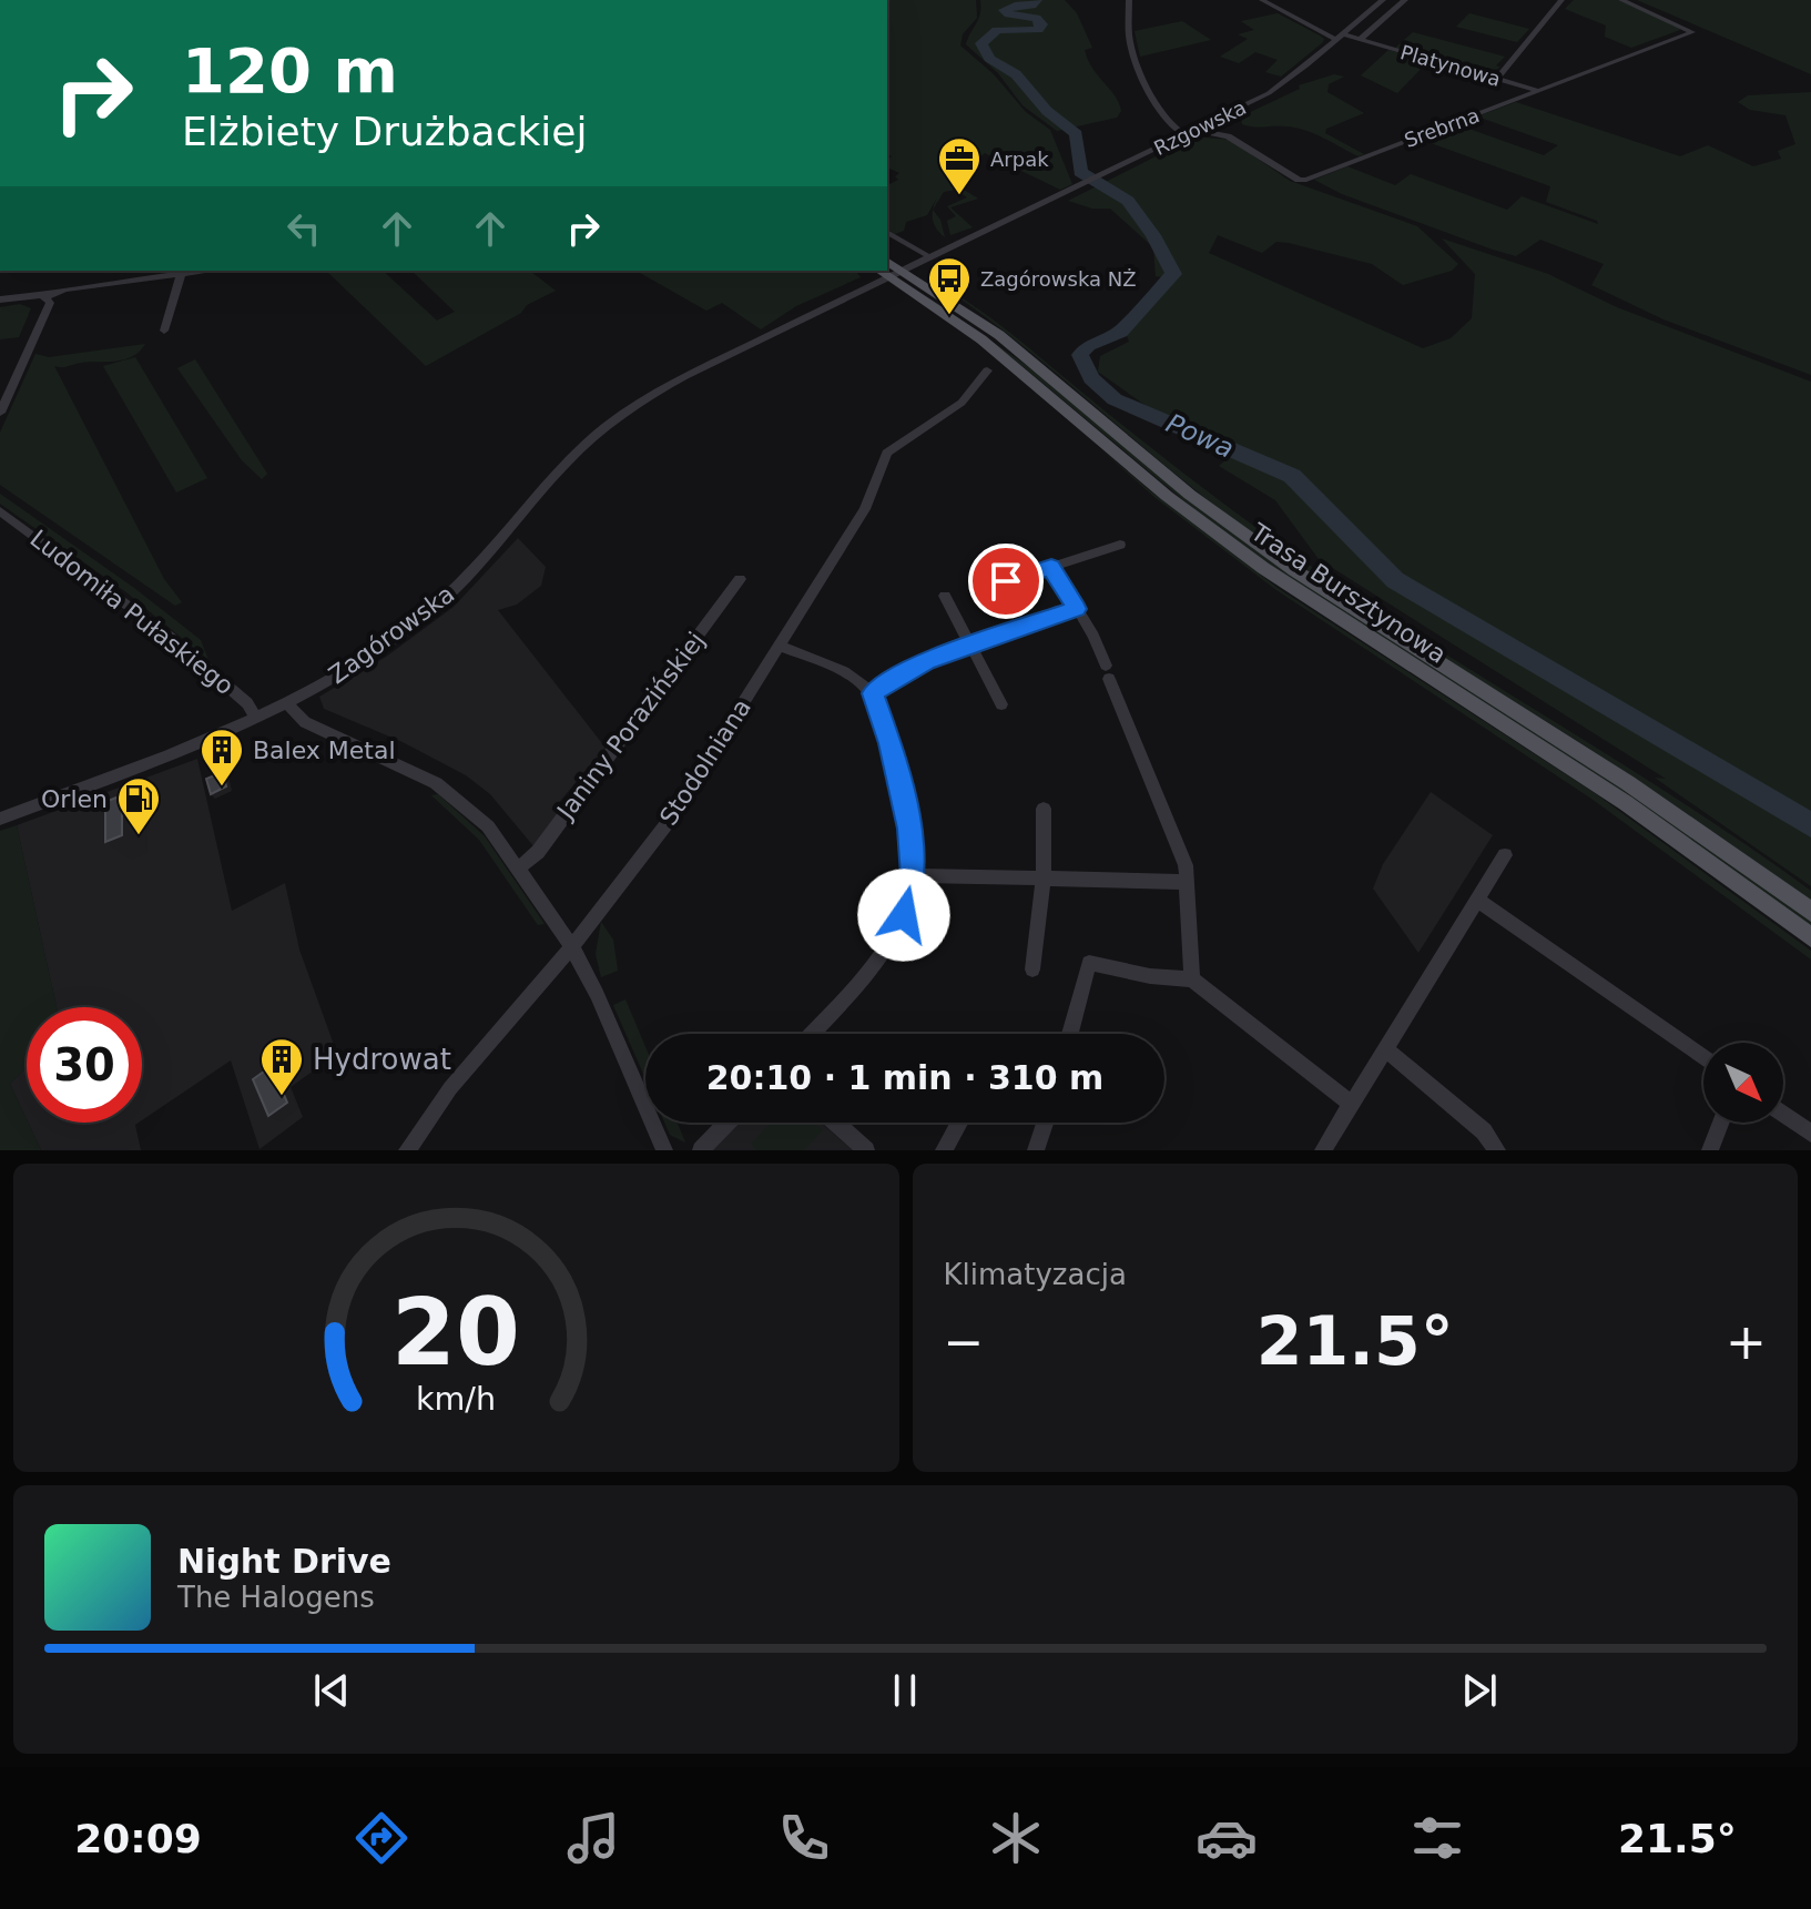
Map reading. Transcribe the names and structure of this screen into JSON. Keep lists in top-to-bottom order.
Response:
{
  "streets": {
    "main road": ["Trasa Bursztynowa"],
    "street": [
      "Platynowa",
      "Rzgowska",
      "Srebrna",
      "Ludomiła Pułaskiego",
      "Zagórowska",
      "Janiny Porazińskiej",
      "Stodolniana"
    ]
  },
  "crossings": [
    ["Platynowa", "Rzgowska"],
    ["Platynowa", "Srebrna"],
    ["Rzgowska", "Srebrna"],
    ["Rzgowska", "Zagórowska"],
    ["Trasa Bursztynowa", "Zagórowska"],
    ["Ludomiła Pułaskiego", "Zagórowska"]
  ],
  "water": ["Powa"],
  "places": {
    "office": ["Arpak"],
    "bus stop": ["Zagórowska NŻ"],
    "building": ["Balex Metal", "Hydrowat"],
    "fuel station": ["Orlen"]
  },
  "north": "bottom right",
  "page": {
    "turn": ["120 m", "Elżbiety Drużbackiej"],
    "limit": "30",
    "trip": "20:10 · 1 min · 310 m",
    "tile": "Klimatyzacja",
    "heat": ["−", "21.5°", "+"],
    "song": ["Night Drive", "The Halogens"],
    "tabs": ["20:09", "21.5°"],
    "gauge": ["20", "km/h"]
  }
}
